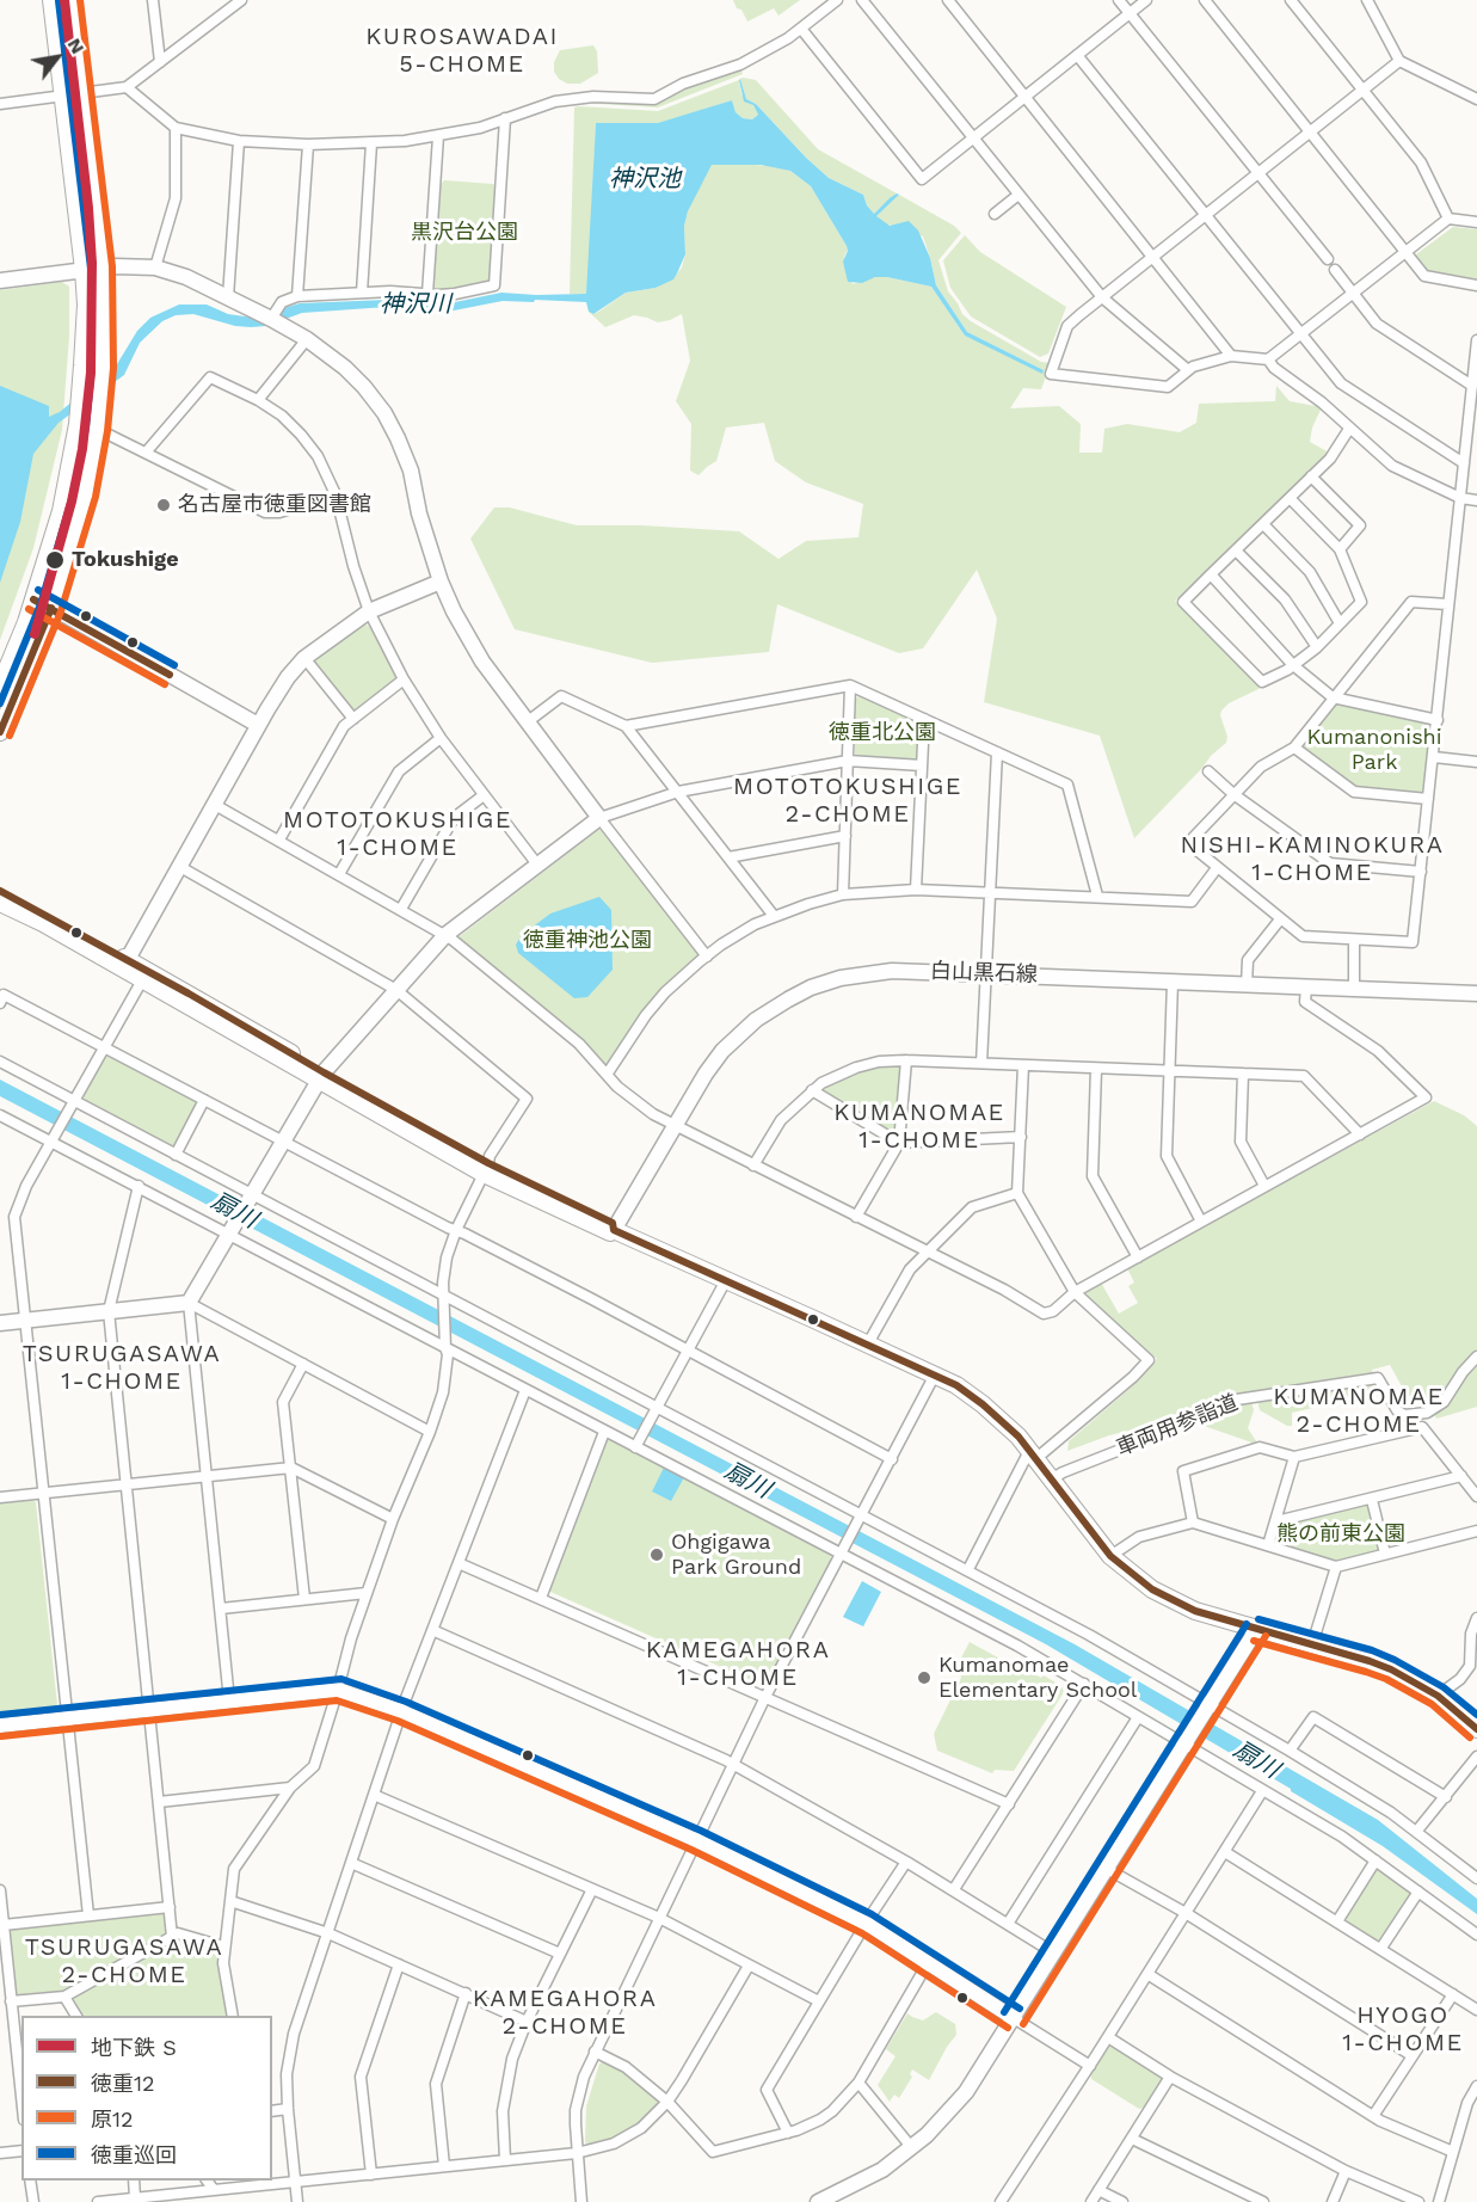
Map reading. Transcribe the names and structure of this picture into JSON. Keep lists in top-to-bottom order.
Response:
{
  "streets": {
    "street": ["白山黒石線", "車両用参詣道"]
  },
  "districts": [
    "KUROSAWADAI 5-CHOME",
    "MOTOTOKUSHIGE 2-CHOME",
    "MOTOTOKUSHIGE 1-CHOME",
    "NISHI-KAMINOKURA 1-CHOME",
    "KUMANOMAE 1-CHOME",
    "TSURUGASAWA 1-CHOME",
    "KUMANOMAE 2-CHOME",
    "KAMEGAHORA 1-CHOME",
    "TSURUGASAWA 2-CHOME",
    "KAMEGAHORA 2-CHOME",
    "HYOGO 1-CHOME"
  ],
  "water": ["神沢池", "神沢川", "扇川"],
  "parks": [
    "黒沢台公園",
    "徳重北公園",
    "Kumanonishi Park",
    "徳重神池公園",
    "熊の前東公園"
  ],
  "places": [
    "名古屋市徳重図書館",
    "Tokushige",
    "Ohgigawa Park Ground",
    "Kumanomae Elementary School"
  ],
  "lines": [
    "metro line S",
    "transit line 原12",
    "transit line 徳重巡回",
    "transit line 徳重12"
  ],
  "legend": [
    "地下鉄 S",
    "徳重12",
    "原12",
    "徳重巡回"
  ],
  "north": "top right"
}
